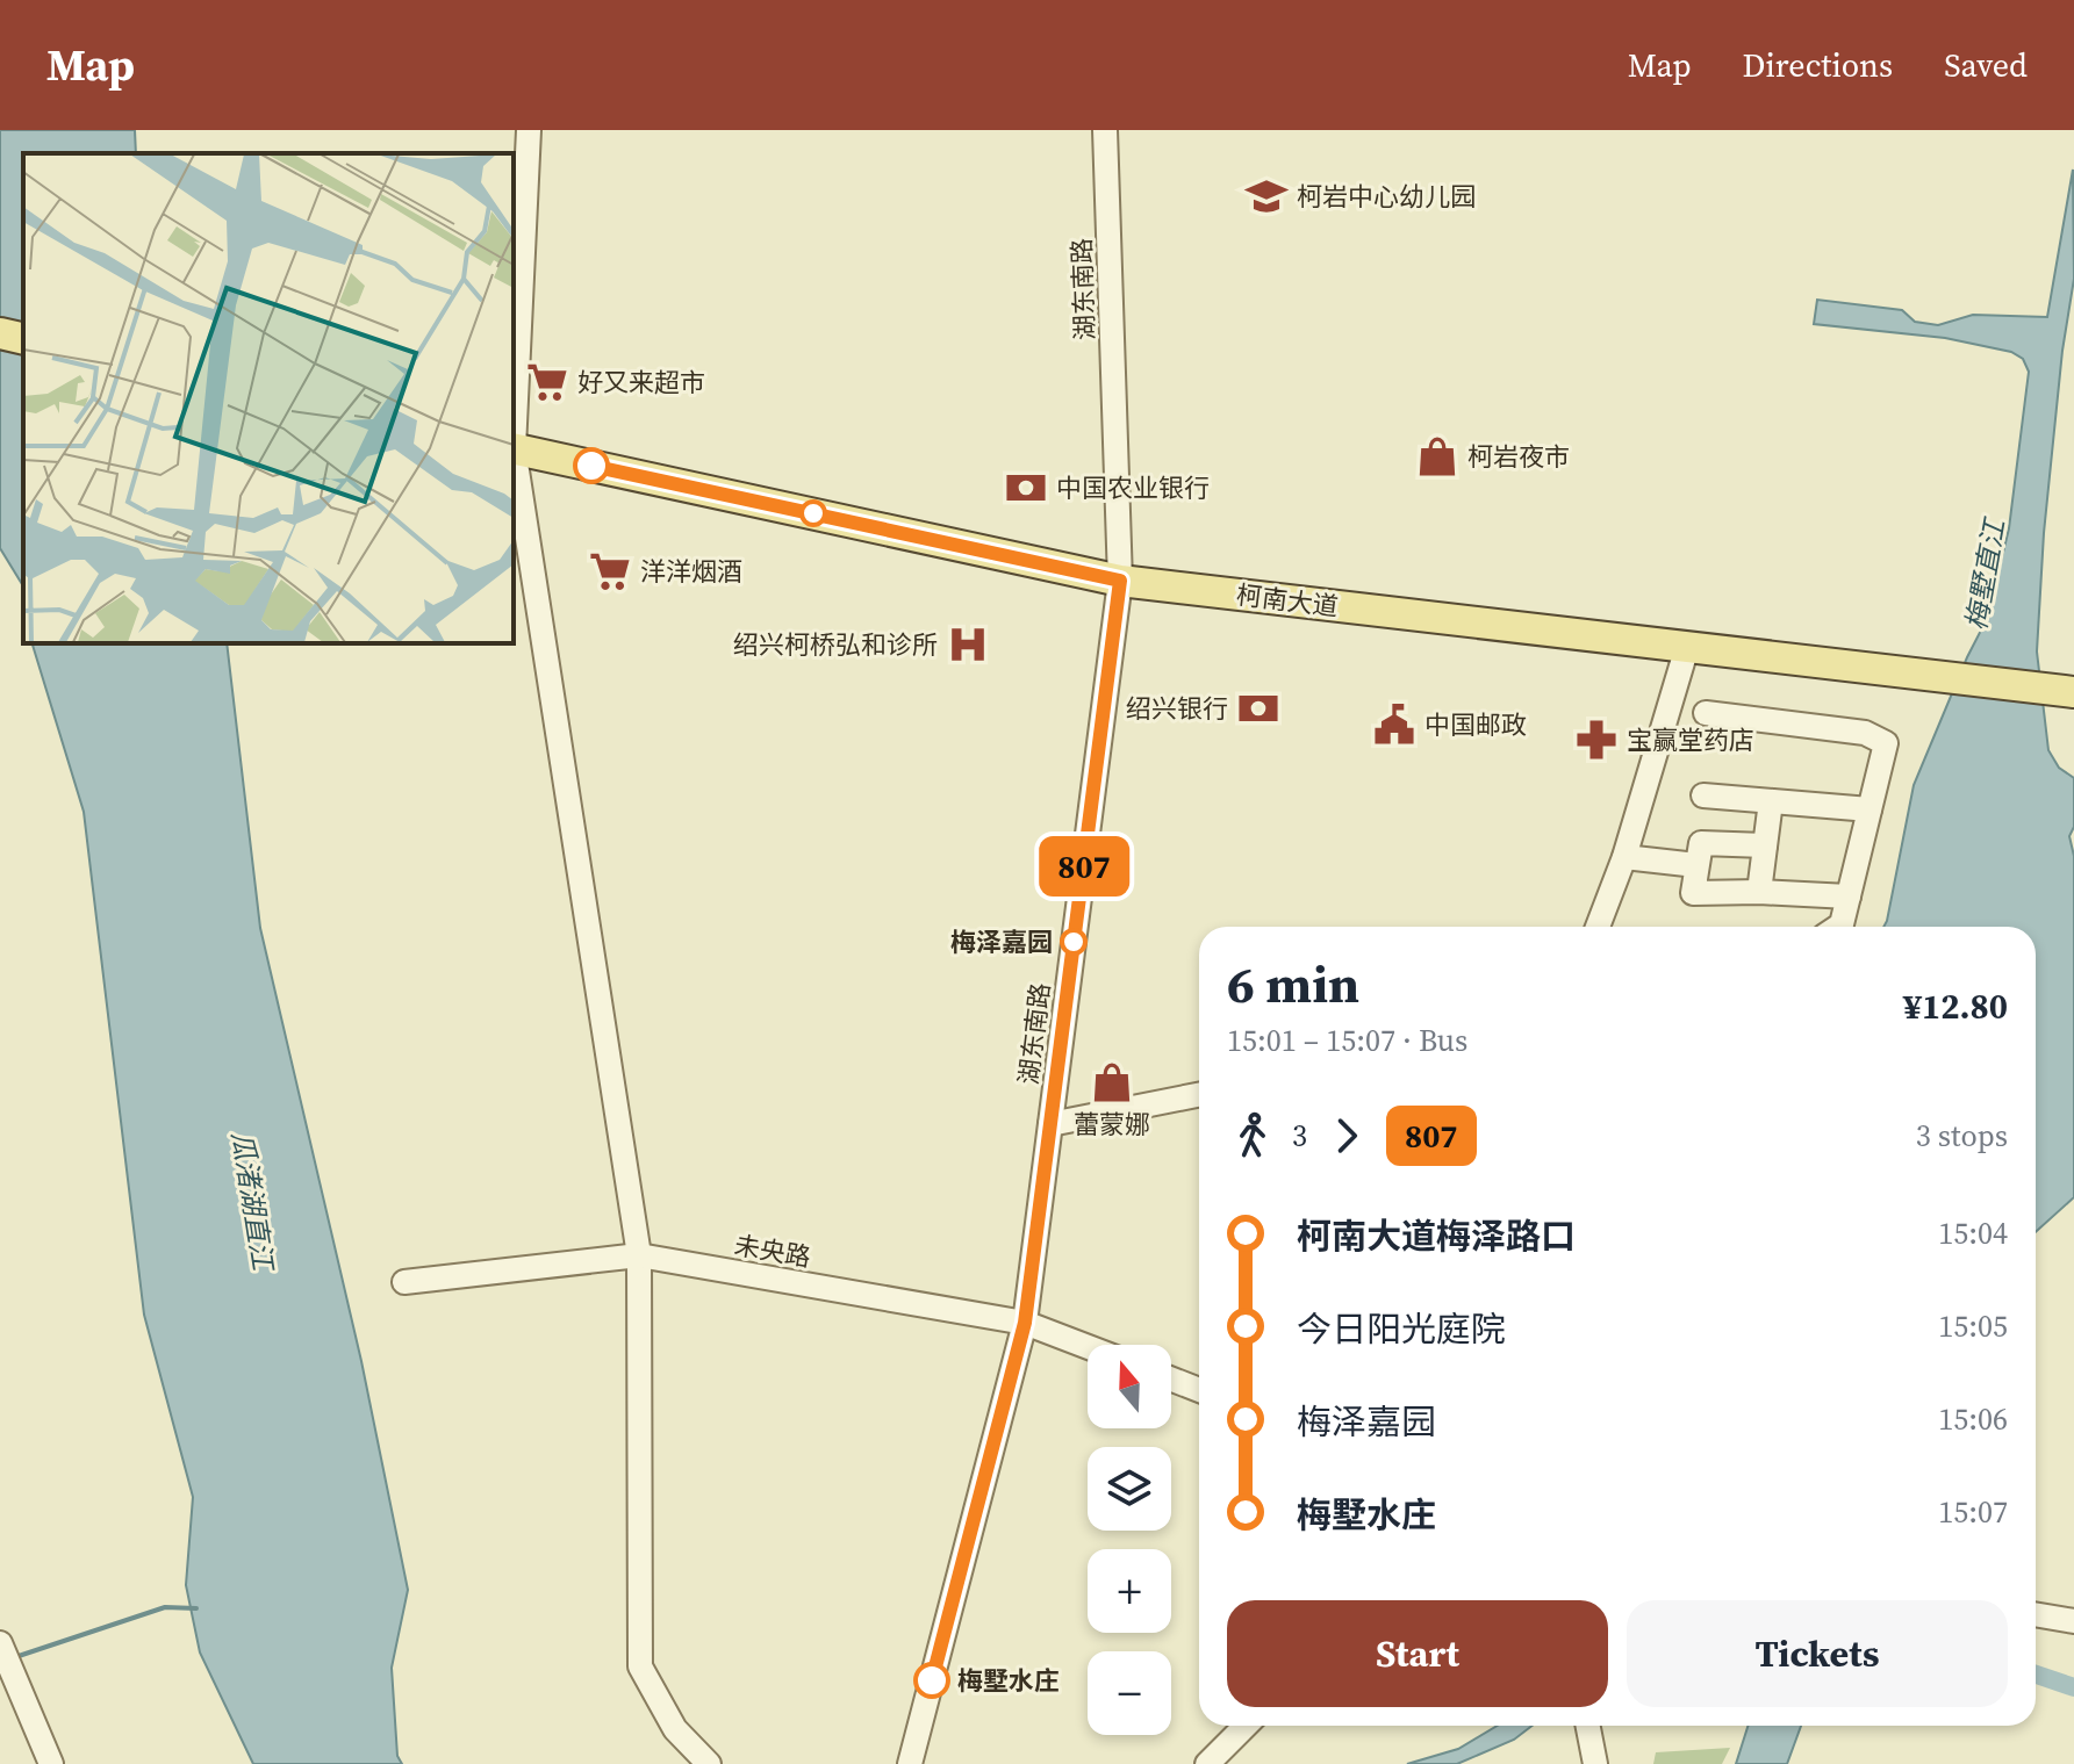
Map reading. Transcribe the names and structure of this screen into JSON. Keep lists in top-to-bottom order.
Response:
{
  "streets": {
    "main road": ["柯南大道"],
    "street": ["湖东南路", "未央路"]
  },
  "crossings": [
    ["湖东南路", "柯南大道"],
    ["湖东南路", "未央路"]
  ],
  "water": ["梅墅直江", "瓜渚湖直江"],
  "places": {
    "school or university": ["柯岩中心幼儿园"],
    "supermarket": ["好又来超市", "洋洋烟酒"],
    "shop": ["柯岩夜市", "蕾蒙娜"],
    "bank": ["中国农业银行", "绍兴银行"],
    "hospital": ["绍兴柯桥弘和诊所"],
    "public building": ["中国邮政"],
    "pharmacy": ["宝赢堂药店"],
    "other": ["梅泽嘉园", "梅墅水庄"]
  },
  "lines": ["bus line 807"],
  "north": "top",
  "page": {
    "header": "Map",
    "nav": ["Map", "Directions", "Saved"],
    "on_map": "807",
    "heading": ["6 min", "15:01 – 15:07 · Bus", "¥12.80"],
    "legs": ["3", "807", "3 stops"],
    "list": [
      {
        "name": "柯南大道梅泽路口",
        "value": "15:04"
      },
      {
        "name": "今日阳光庭院",
        "value": "15:05"
      },
      {
        "name": "梅泽嘉园",
        "value": "15:06"
      },
      {
        "name": "梅墅水庄",
        "value": "15:07"
      }
    ],
    "map_buttons": ["+", "−"],
    "buttons": ["Start", "Tickets"]
  }
}
